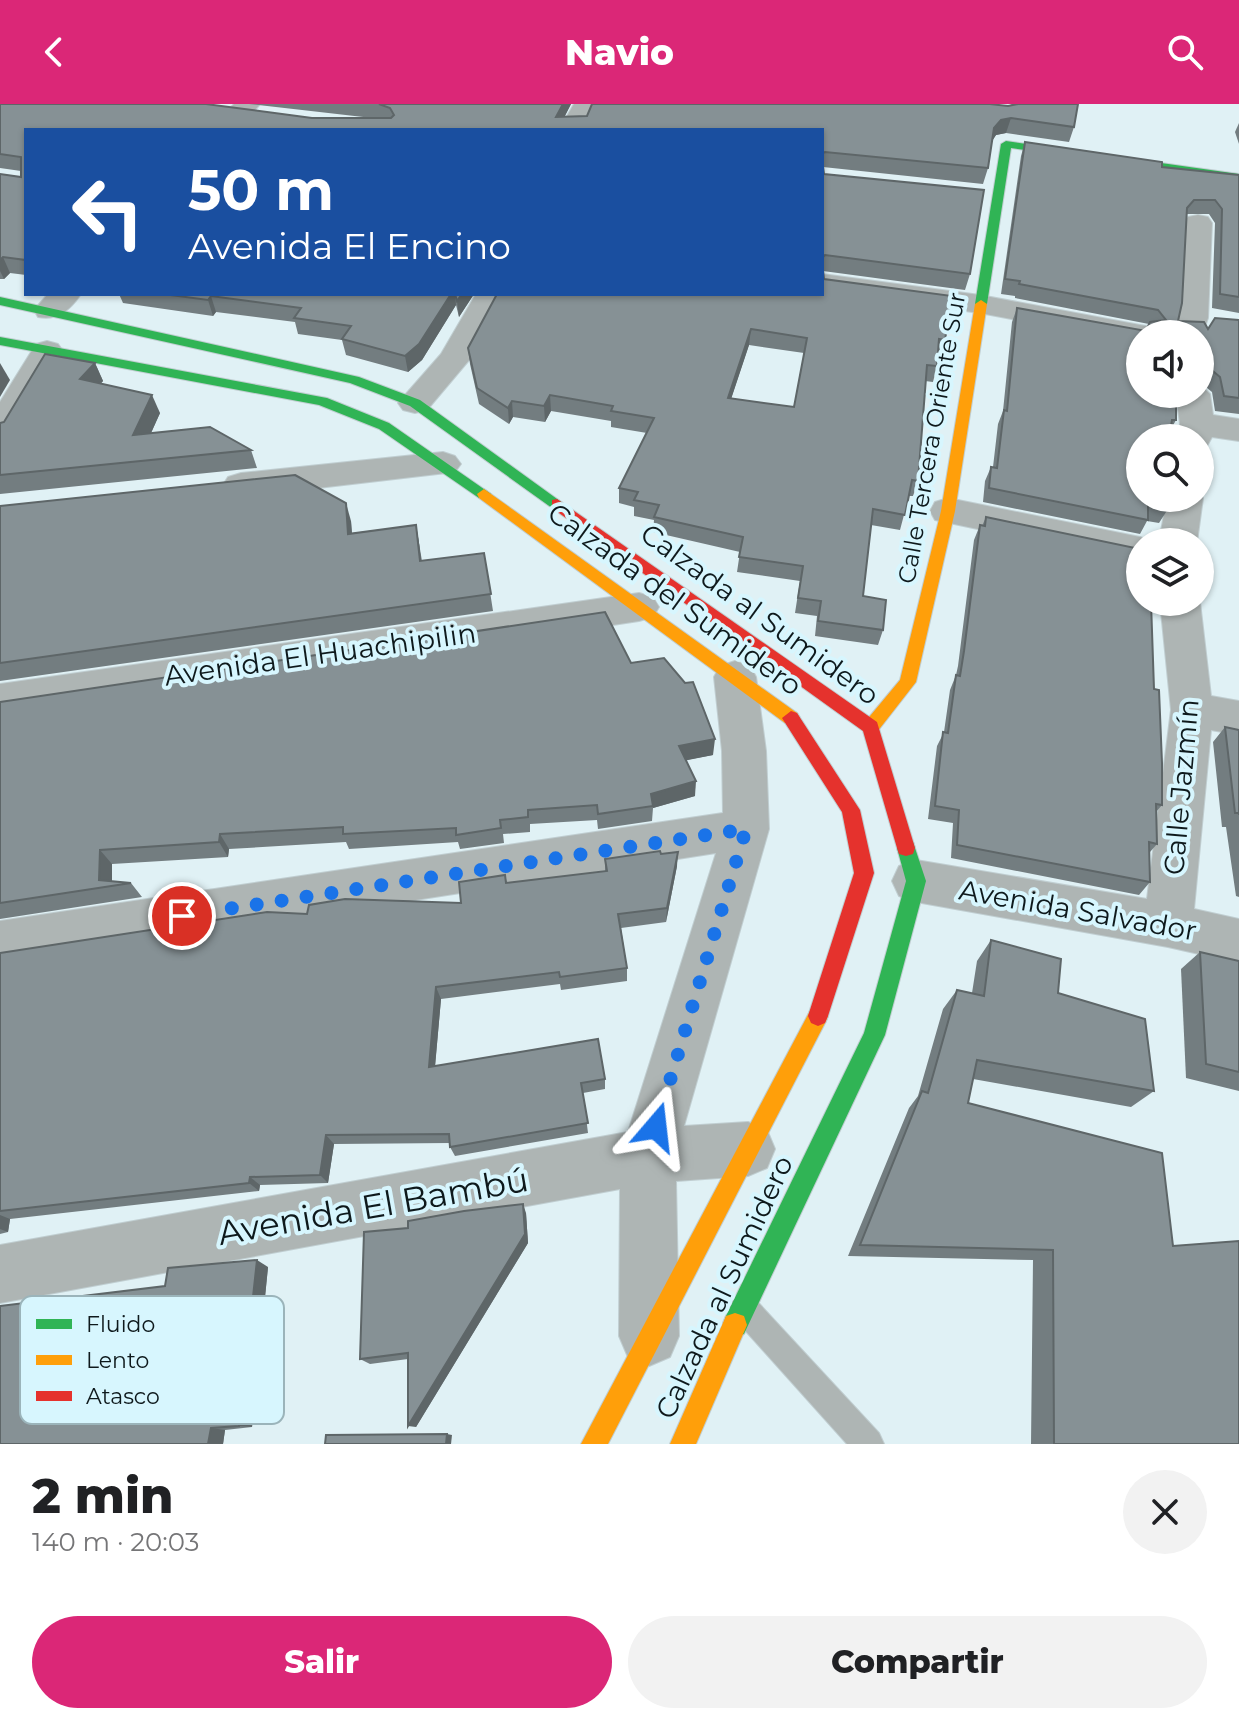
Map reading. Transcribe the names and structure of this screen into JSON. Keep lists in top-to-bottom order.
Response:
{
  "streets": {
    "main road": ["Calle Tercera Oriente Sur", "Calzada del Sumidero", "Calzada al Sumidero"],
    "street": [
      "Avenida El Huachipilin",
      "Calle Jazmín",
      "Avenida Salvador",
      "Avenida El Bambú"
    ]
  },
  "crossings": [
    ["Calle Tercera Oriente Sur", "Calzada al Sumidero"],
    ["Calzada del Sumidero", "Avenida El Huachipilin"],
    ["Calzada del Sumidero", "Avenida El Bambú"],
    ["Calzada al Sumidero", "Avenida Salvador"],
    ["Calle Jazmín", "Avenida Salvador"]
  ],
  "legend": ["Fluido", "Lento", "Atasco"],
  "page": {
    "header": "Navio",
    "turn": ["50 m", "Avenida El Encino"],
    "heading": ["2 min", "140 m · 20:03"],
    "buttons": ["Salir", "Compartir"]
  }
}
